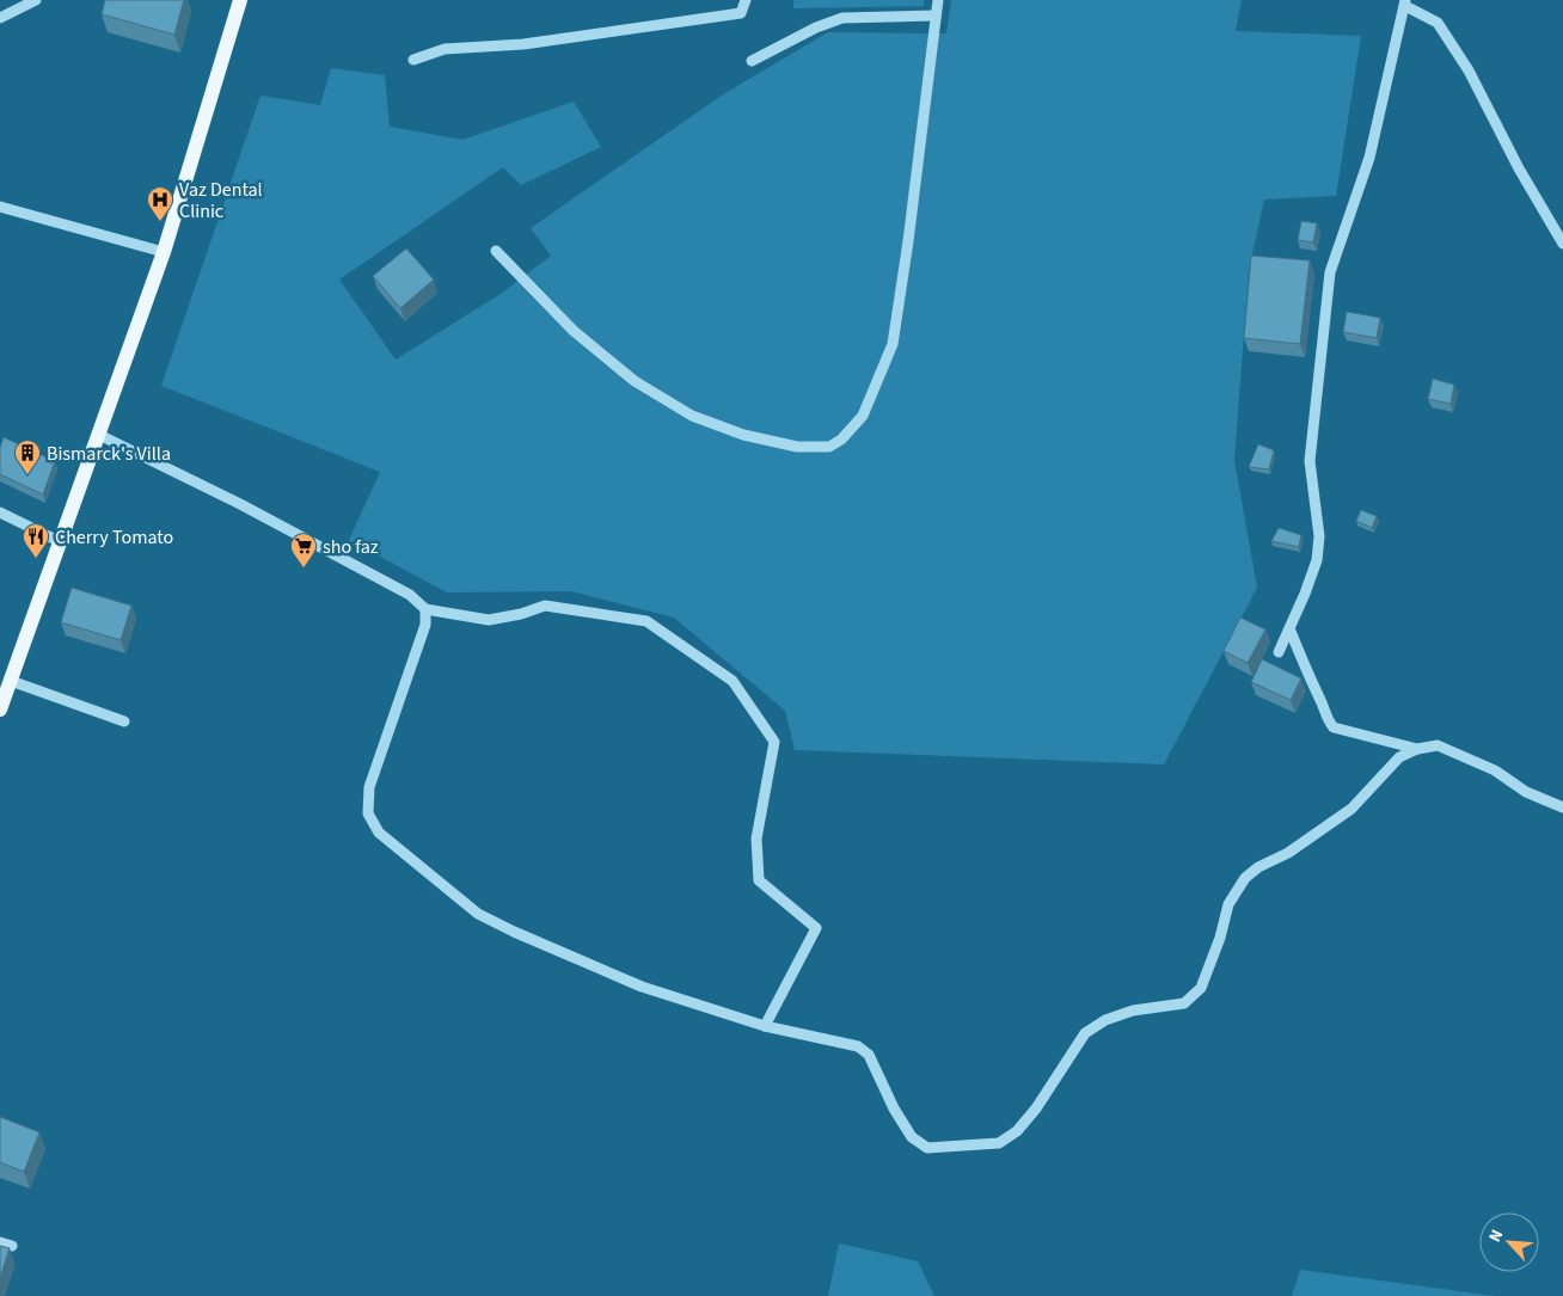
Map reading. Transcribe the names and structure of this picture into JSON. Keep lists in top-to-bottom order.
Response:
{
  "places": {
    "hospital": ["Vaz Dental Clinic"],
    "building": ["Bismarck's Villa"],
    "restaurant": ["Cherry Tomato"],
    "supermarket": ["sho faz"]
  },
  "north": "top left"
}
